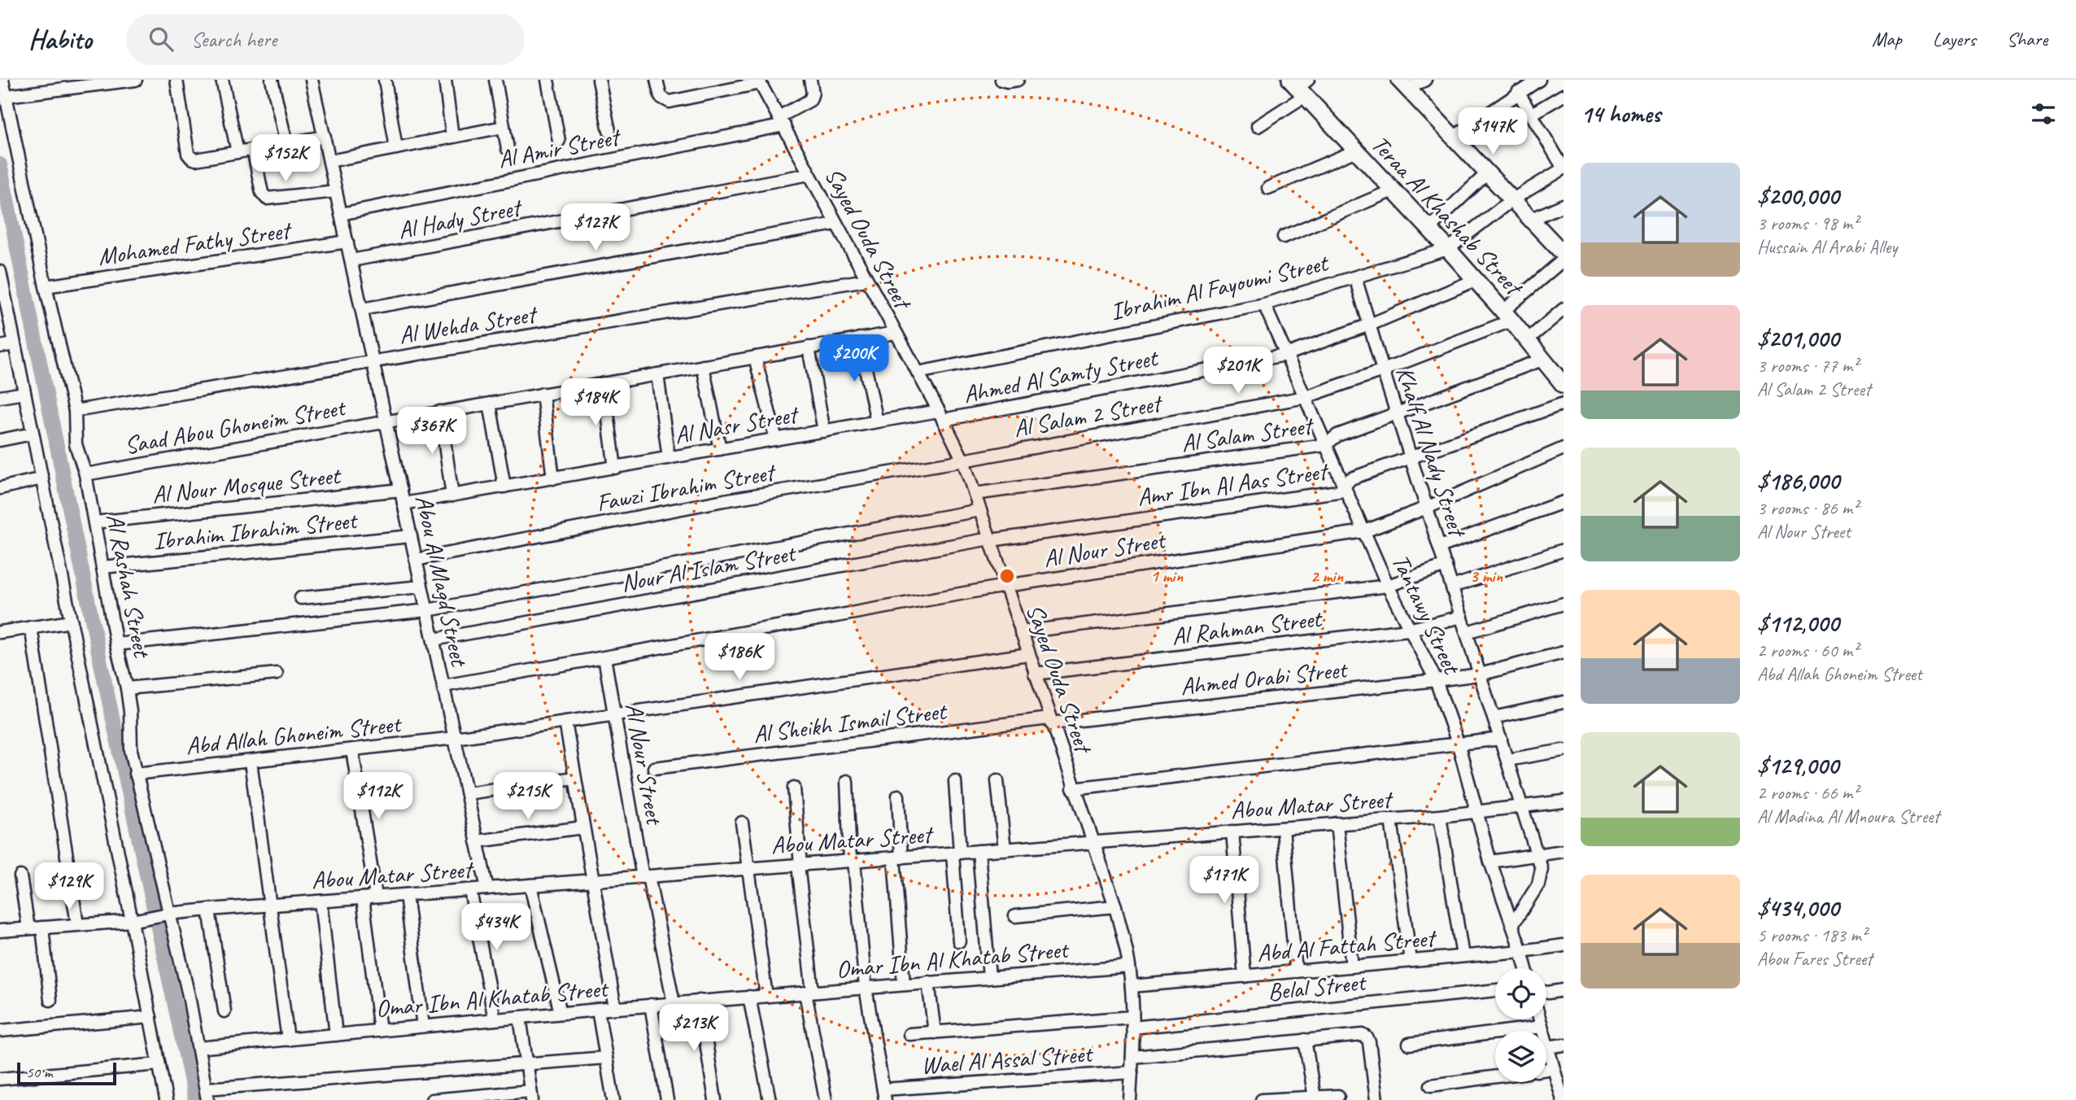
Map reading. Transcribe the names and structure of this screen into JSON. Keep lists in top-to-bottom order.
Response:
{
  "streets": {
    "street": [
      "Al Amir Street",
      "Teraa Al Khashab Street",
      "Al Hady Street",
      "Sayed Ouda Street",
      "Mohamed Fathy Street",
      "Ibrahim Al Fayoumi Street",
      "Al Wehda Street",
      "Ahmed Al Samty Street",
      "Al Salam 2 Street",
      "Al Nasr Street",
      "Saad Abou Ghoneim Street",
      "Al Salam Street",
      "Khalf Al Nady Street",
      "Amr Ibn Al Aas Street",
      "Al Nour Mosque Street",
      "Fawzi Ibrahim Street",
      "Ibrahim Ibrahim Street",
      "Al Nour Street",
      "Nour Al Islam Street",
      "Abou Al Magd Street",
      "Al Rashah Street",
      "Tantawy Street",
      "Al Rahman Street",
      "Ahmed Orabi Street",
      "Al Sheikh Ismail Street",
      "Abd Allah Ghoneim Street",
      "Abou Matar Street",
      "Abd Al Fattah Street",
      "Omar Ibn Al Khatab Street",
      "Belal Street",
      "Wael Al Assal Street"
    ]
  },
  "crossings": [
    ["Al Amir Street", "Sayed Ouda Street"],
    ["Al Amir Street", "Abou Al Magd Street"],
    ["Teraa Al Khashab Street", "Ibrahim Al Fayoumi Street"],
    ["Teraa Al Khashab Street", "Ahmed Al Samty Street"],
    ["Teraa Al Khashab Street", "Al Salam 2 Street"],
    ["Teraa Al Khashab Street", "Al Salam Street"],
    ["Al Hady Street", "Sayed Ouda Street"],
    ["Al Hady Street", "Abou Al Magd Street"],
    ["Sayed Ouda Street", "Ibrahim Al Fayoumi Street"],
    ["Sayed Ouda Street", "Al Wehda Street"],
    ["Sayed Ouda Street", "Ahmed Al Samty Street"],
    ["Sayed Ouda Street", "Al Salam 2 Street"],
    ["Sayed Ouda Street", "Al Nasr Street"],
    ["Sayed Ouda Street", "Saad Abou Ghoneim Street"],
    ["Sayed Ouda Street", "Al Salam Street"],
    ["Sayed Ouda Street", "Amr Ibn Al Aas Street"],
    ["Sayed Ouda Street", "Fawzi Ibrahim Street"],
    ["Sayed Ouda Street", "Al Nour Street"],
    ["Sayed Ouda Street", "Nour Al Islam Street"],
    ["Sayed Ouda Street", "Al Rahman Street"],
    ["Sayed Ouda Street", "Ahmed Orabi Street"],
    ["Sayed Ouda Street", "Al Sheikh Ismail Street"],
    ["Sayed Ouda Street", "Abd Allah Ghoneim Street"],
    ["Sayed Ouda Street", "Abou Matar Street"],
    ["Sayed Ouda Street", "Abd Al Fattah Street"],
    ["Sayed Ouda Street", "Omar Ibn Al Khatab Street"],
    ["Sayed Ouda Street", "Belal Street"],
    ["Sayed Ouda Street", "Wael Al Assal Street"],
    ["Mohamed Fathy Street", "Abou Al Magd Street"],
    ["Mohamed Fathy Street", "Al Rashah Street"],
    ["Ibrahim Al Fayoumi Street", "Khalf Al Nady Street"],
    ["Ibrahim Al Fayoumi Street", "Tantawy Street"],
    ["Al Wehda Street", "Abou Al Magd Street"],
    ["Al Wehda Street", "Al Rashah Street"],
    ["Ahmed Al Samty Street", "Al Nasr Street"],
    ["Ahmed Al Samty Street", "Khalf Al Nady Street"],
    ["Ahmed Al Samty Street", "Tantawy Street"],
    ["Al Salam 2 Street", "Khalf Al Nady Street"],
    ["Al Salam 2 Street", "Fawzi Ibrahim Street"],
    ["Al Salam 2 Street", "Tantawy Street"],
    ["Al Nasr Street", "Abou Al Magd Street"],
    ["Saad Abou Ghoneim Street", "Abou Al Magd Street"],
    ["Saad Abou Ghoneim Street", "Al Rashah Street"],
    ["Al Salam Street", "Khalf Al Nady Street"],
    ["Al Salam Street", "Tantawy Street"],
    ["Khalf Al Nady Street", "Amr Ibn Al Aas Street"],
    ["Khalf Al Nady Street", "Al Nour Street"],
    ["Khalf Al Nady Street", "Tantawy Street"],
    ["Khalf Al Nady Street", "Al Rahman Street"],
    ["Khalf Al Nady Street", "Ahmed Orabi Street"],
    ["Khalf Al Nady Street", "Abou Matar Street"],
    ["Amr Ibn Al Aas Street", "Nour Al Islam Street"],
    ["Amr Ibn Al Aas Street", "Tantawy Street"],
    ["Al Nour Mosque Street", "Abou Al Magd Street"],
    ["Al Nour Mosque Street", "Al Rashah Street"],
    ["Fawzi Ibrahim Street", "Abou Al Magd Street"],
    ["Ibrahim Ibrahim Street", "Abou Al Magd Street"],
    ["Ibrahim Ibrahim Street", "Al Rashah Street"],
    ["Al Nour Street", "Abou Al Magd Street"],
    ["Al Nour Street", "Tantawy Street"],
    ["Al Nour Street", "Abd Allah Ghoneim Street"],
    ["Al Nour Street", "Abou Matar Street"],
    ["Nour Al Islam Street", "Abou Al Magd Street"],
    ["Abou Al Magd Street", "Abd Allah Ghoneim Street"],
    ["Abou Al Magd Street", "Abou Matar Street"],
    ["Al Rashah Street", "Abd Allah Ghoneim Street"],
    ["Al Rashah Street", "Abou Matar Street"],
    ["Al Rashah Street", "Omar Ibn Al Khatab Street"],
    ["Tantawy Street", "Al Rahman Street"],
    ["Tantawy Street", "Ahmed Orabi Street"],
    ["Tantawy Street", "Abou Matar Street"],
    ["Tantawy Street", "Abd Al Fattah Street"],
    ["Ahmed Orabi Street", "Al Sheikh Ismail Street"]
  ],
  "scale_bar": "50 m",
  "page": {
    "header": "Habito",
    "search": "Search here",
    "nav": ["Map", "Layers", "Share"],
    "heading": "14 homes",
    "price": [
      "$147K",
      "$152K",
      "$127K",
      "$200K",
      "$201K",
      "$184K",
      "$367K",
      "$186K",
      "$112K",
      "$215K",
      "$171K",
      "$129K",
      "$434K",
      "$213K"
    ],
    "list": [
      {
        "name": "$200,000",
        "note": "3 rooms · 98 m² · Hussain Al Arabi Alley"
      },
      {
        "name": "$201,000",
        "note": "3 rooms · 77 m² · Al Salam 2 Street"
      },
      {
        "name": "$186,000",
        "note": "3 rooms · 86 m² · Al Nour Street"
      },
      {
        "name": "$112,000",
        "note": "2 rooms · 60 m² · Abd Allah Ghoneim Street"
      },
      {
        "name": "$129,000",
        "note": "2 rooms · 66 m² · Al Madina Al Mnoura Street"
      },
      {
        "name": "$434,000",
        "note": "5 rooms · 183 m² · Abou Fares Street"
      }
    ],
    "scale": "50 m"
  },
  "rings": ["1 min", "2 min", "3 min"]
}
